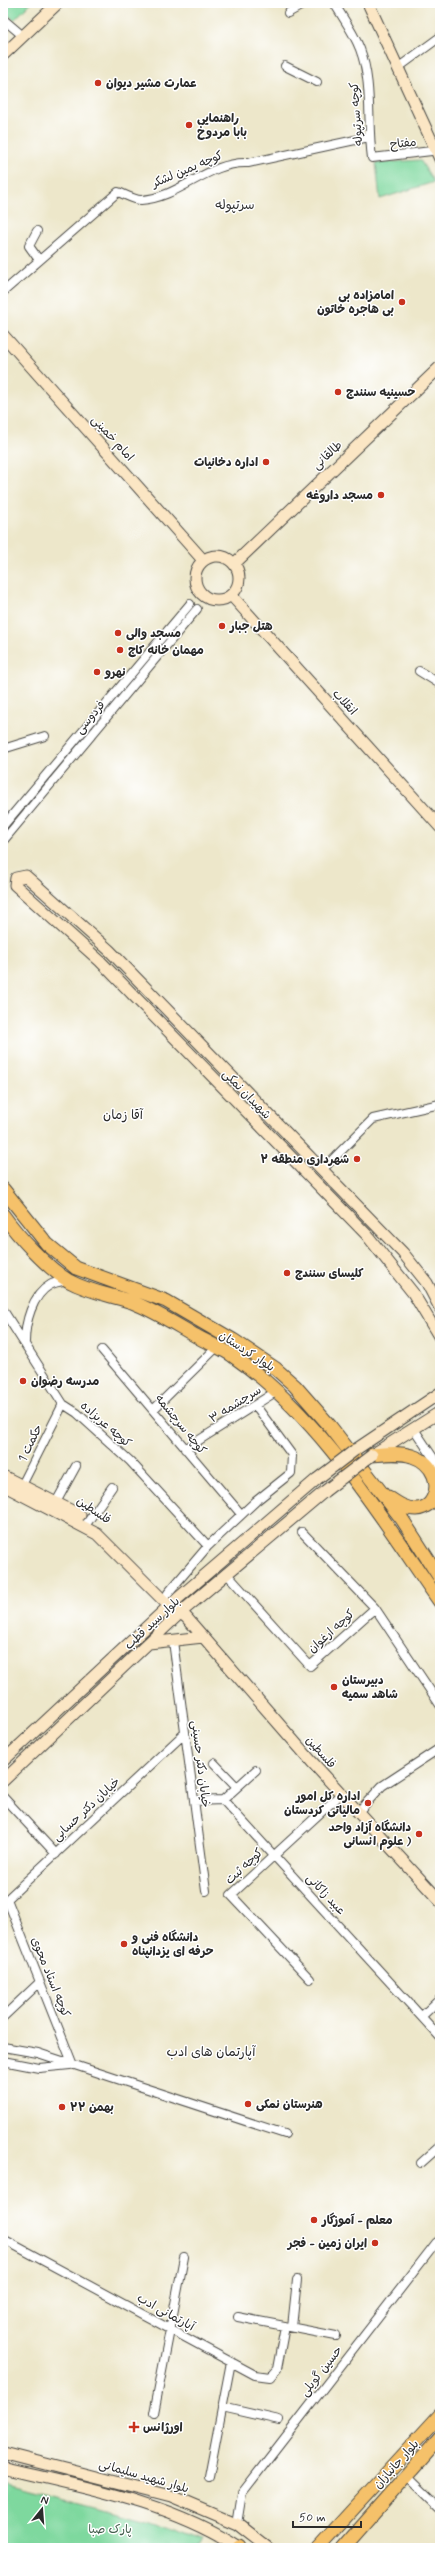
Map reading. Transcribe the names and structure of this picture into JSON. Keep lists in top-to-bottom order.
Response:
{
  "streets": {
    "main road": [
      "امام خمینی",
      "طالقانی",
      "انقلاب",
      "شهیدان نمکی",
      "بلوار کردستان",
      "فلسطین",
      "بلوار سید قطب",
      "بلوار جانبازان",
      "بلوار شهید سلیمانی"
    ],
    "street": [
      "کوچه سرتپوله",
      "مفتاح",
      "کوچه یمین لشکر",
      "فردوسی",
      "سرچشمه ۳",
      "کوچه عربزاده",
      "کوچه سرچشمه",
      "حکمت 1",
      "کوچه ارغوان",
      "خیابان دکتر حسینی",
      "خیابان دکتر حسابی",
      "کوچه ثبت",
      "عبید زاکانی",
      "کوچه استاد محوی",
      "آپارتمانی ادب",
      "حسین گویلی"
    ]
  },
  "crossings": [
    ["کوچه سرتپوله", "مفتاح"],
    ["کوچه سرتپوله", "کوچه یمین لشکر"],
    ["امام خمینی", "طالقانی"],
    ["امام خمینی", "انقلاب"],
    ["طالقانی", "انقلاب"],
    ["بلوار کردستان", "سرچشمه ۳"],
    ["بلوار کردستان", "بلوار سید قطب"],
    ["سرچشمه ۳", "کوچه سرچشمه"],
    ["کوچه عربزاده", "حکمت 1"],
    ["حکمت 1", "فلسطین"],
    ["فلسطین", "بلوار سید قطب"],
    ["فلسطین", "کوچه ثبت"],
    ["بلوار سید قطب", "کوچه ارغوان"],
    ["خیابان دکتر حسینی", "خیابان دکتر حسابی"],
    ["خیابان دکتر حسابی", "کوچه استاد محوی"],
    ["کوچه ثبت", "عبید زاکانی"],
    ["حسین گویلی", "بلوار شهید سلیمانی"]
  ],
  "districts": ["سرتپوله", "آقا زمان", "آپارتمان های ادب"],
  "parks": ["پارک صبا"],
  "places": {
    "other": [
      "عمارت مشیر دیوان",
      "راهنمایی بابا مردوخ",
      "امامزاده بی بی هاجره خاتون",
      "حسینیه سنندج",
      "اداره دخانیات",
      "مسجد داروغه",
      "هتل جبار",
      "مسجد والی",
      "مهمان خانه کاج",
      "نهرو",
      "شهرداری منطقه ۲",
      "کلیسای سنندج",
      "مدرسه رضوان",
      "دبیرستان شاهد سمیه",
      "اداره کل امور مالیاتی کردستان",
      "دانشگاه آزاد واحد علوم انسانی )",
      "دانشگاه فنی و حرفه ای یزدانپناه",
      "هنرستان نمکی",
      "۲۲ بهمن",
      "معلم - آموزگار",
      "ایران زمین - فجر"
    ],
    "health": ["اورژانس"]
  },
  "scale_bar": "50 m",
  "north": "top"
}
